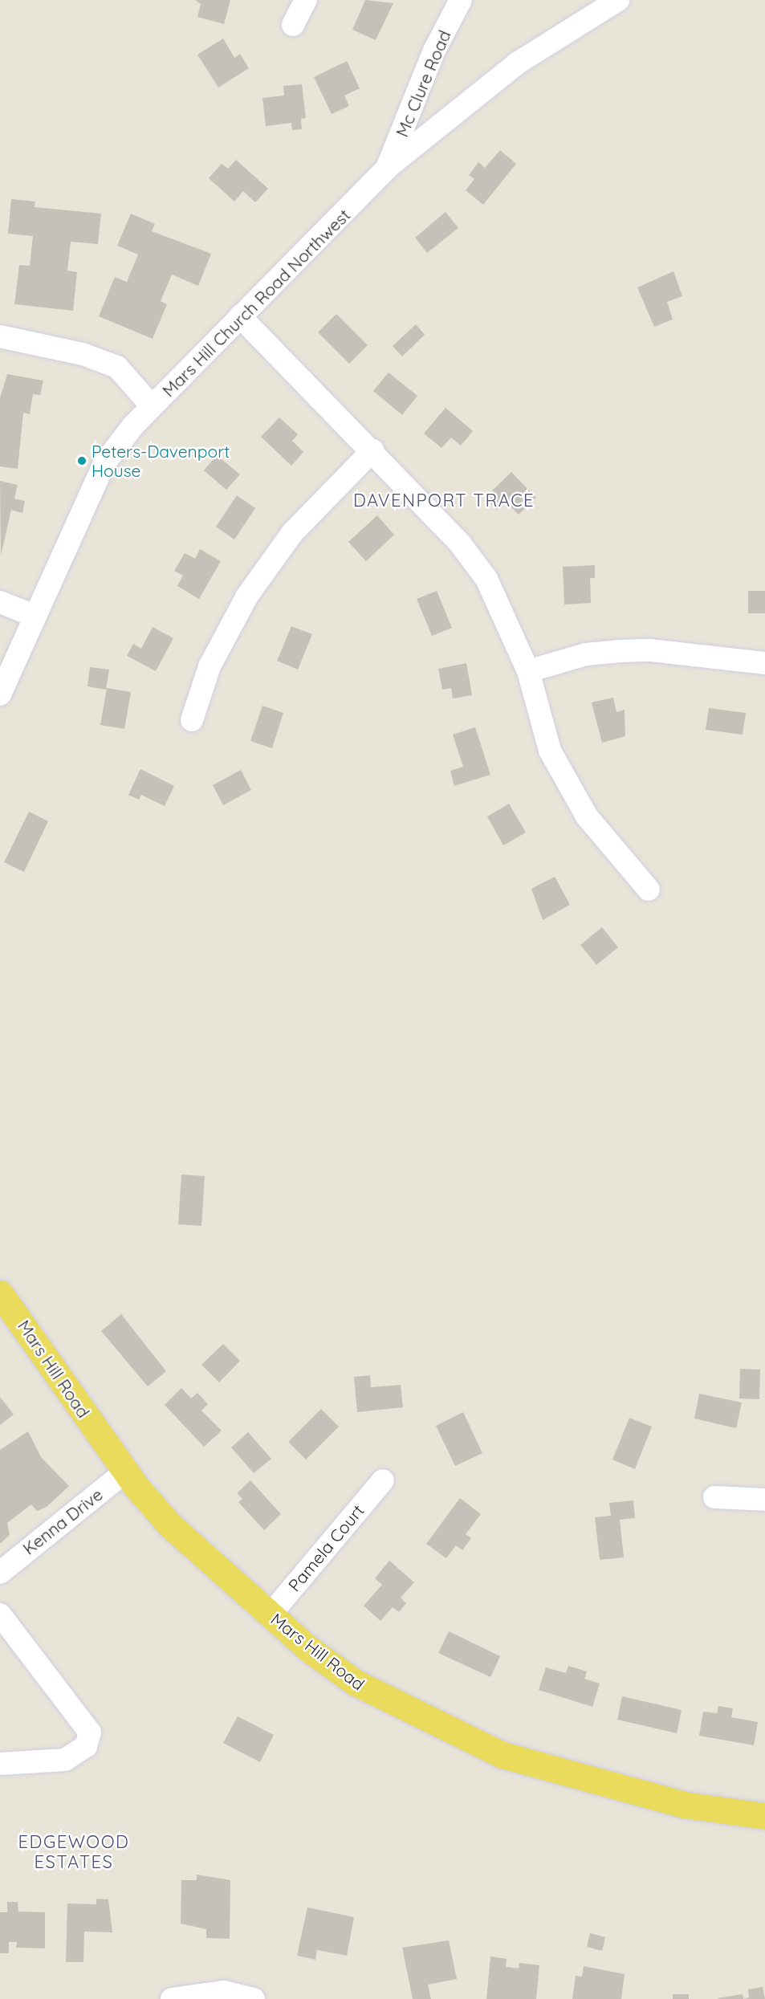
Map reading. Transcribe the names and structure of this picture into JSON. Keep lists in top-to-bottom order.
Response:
{
  "streets": {
    "main road": ["Mars Hill Road"],
    "street": [
      "Mc Clure Road",
      "Mars Hill Church Road Northwest",
      "Kenna Drive",
      "Pamela Court"
    ]
  },
  "crossings": [
    ["Mc Clure Road", "Mars Hill Church Road Northwest"],
    ["Mars Hill Road", "Kenna Drive"],
    ["Mars Hill Road", "Pamela Court"]
  ],
  "districts": ["DAVENPORT TRACE", "EDGEWOOD ESTATES"],
  "places": ["Peters-Davenport House"]
}
